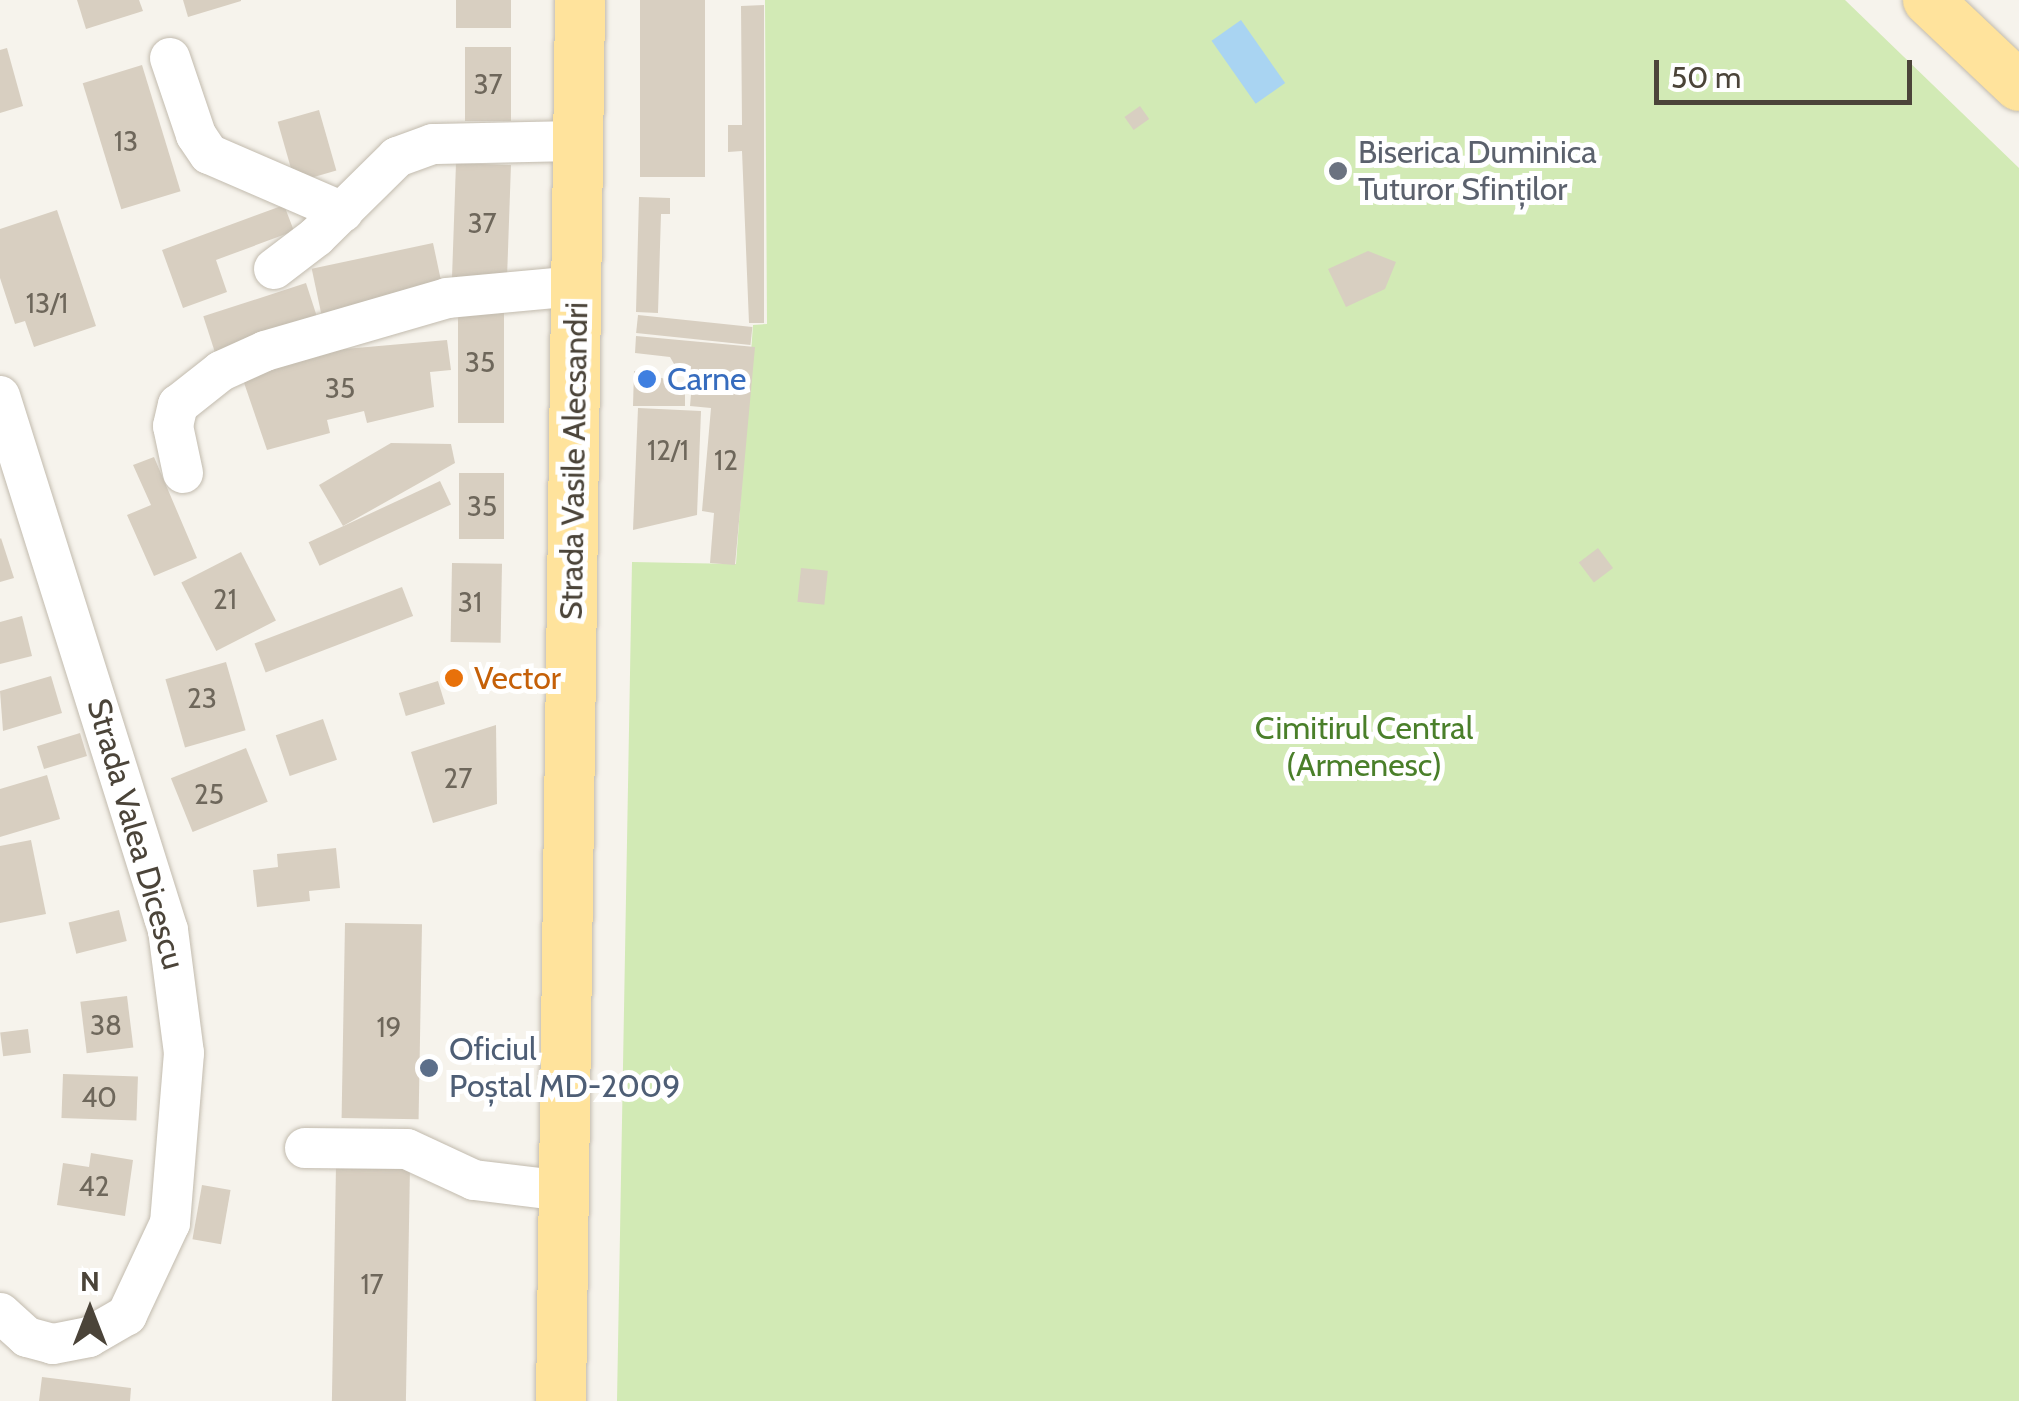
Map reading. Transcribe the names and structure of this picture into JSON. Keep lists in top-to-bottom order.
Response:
{
  "streets": {
    "main road": ["Strada Vasile Alecsandri"],
    "street": ["Strada Valea Dicescu"]
  },
  "parks": ["Cimitirul Central (Armenesc)"],
  "places": [
    "Biserica Duminica Tuturor Sfinților",
    "Carne",
    "Vector",
    "Oficiul Poștal MD-2009"
  ],
  "house_numbers": [
    "37",
    "13",
    "37",
    "13/1",
    "35",
    "35",
    "12/1",
    "12",
    "35",
    "21",
    "31",
    "23",
    "27",
    "25",
    "38",
    "19",
    "40",
    "42",
    "17"
  ],
  "scale_bar": "50 m",
  "north": "top"
}
